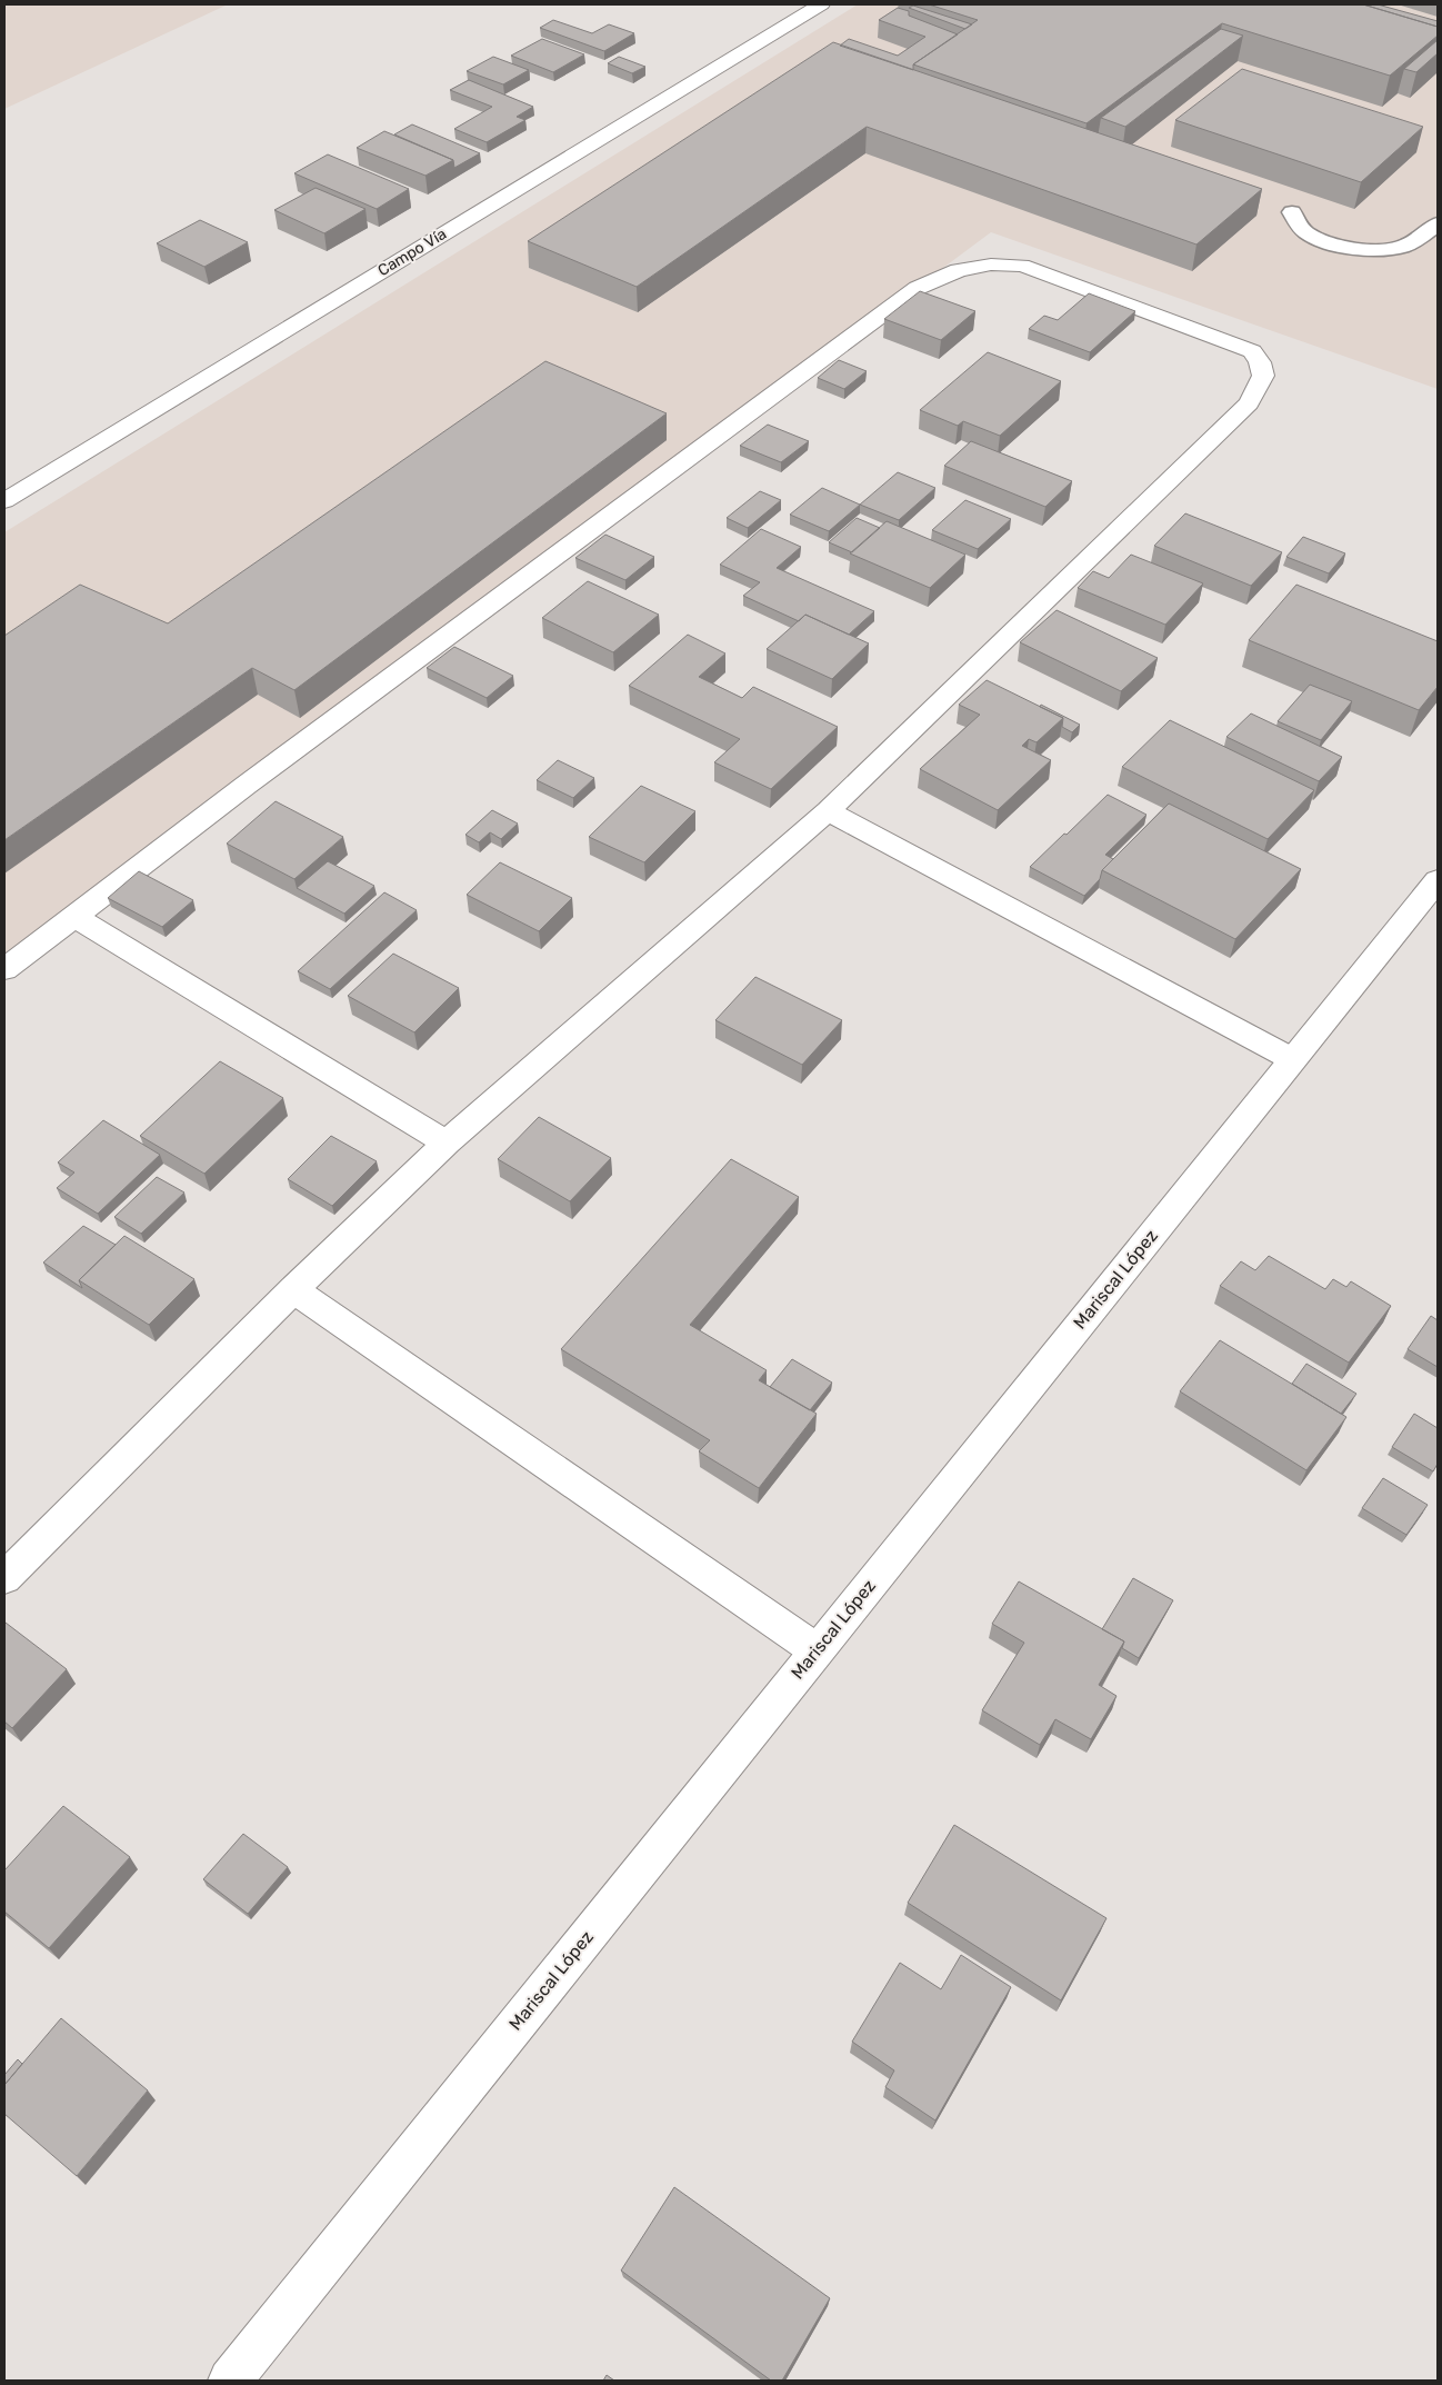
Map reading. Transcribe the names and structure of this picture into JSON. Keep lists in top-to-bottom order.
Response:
{
  "streets": {
    "street": ["Campo Vía", "Mariscal López"]
  }
}
